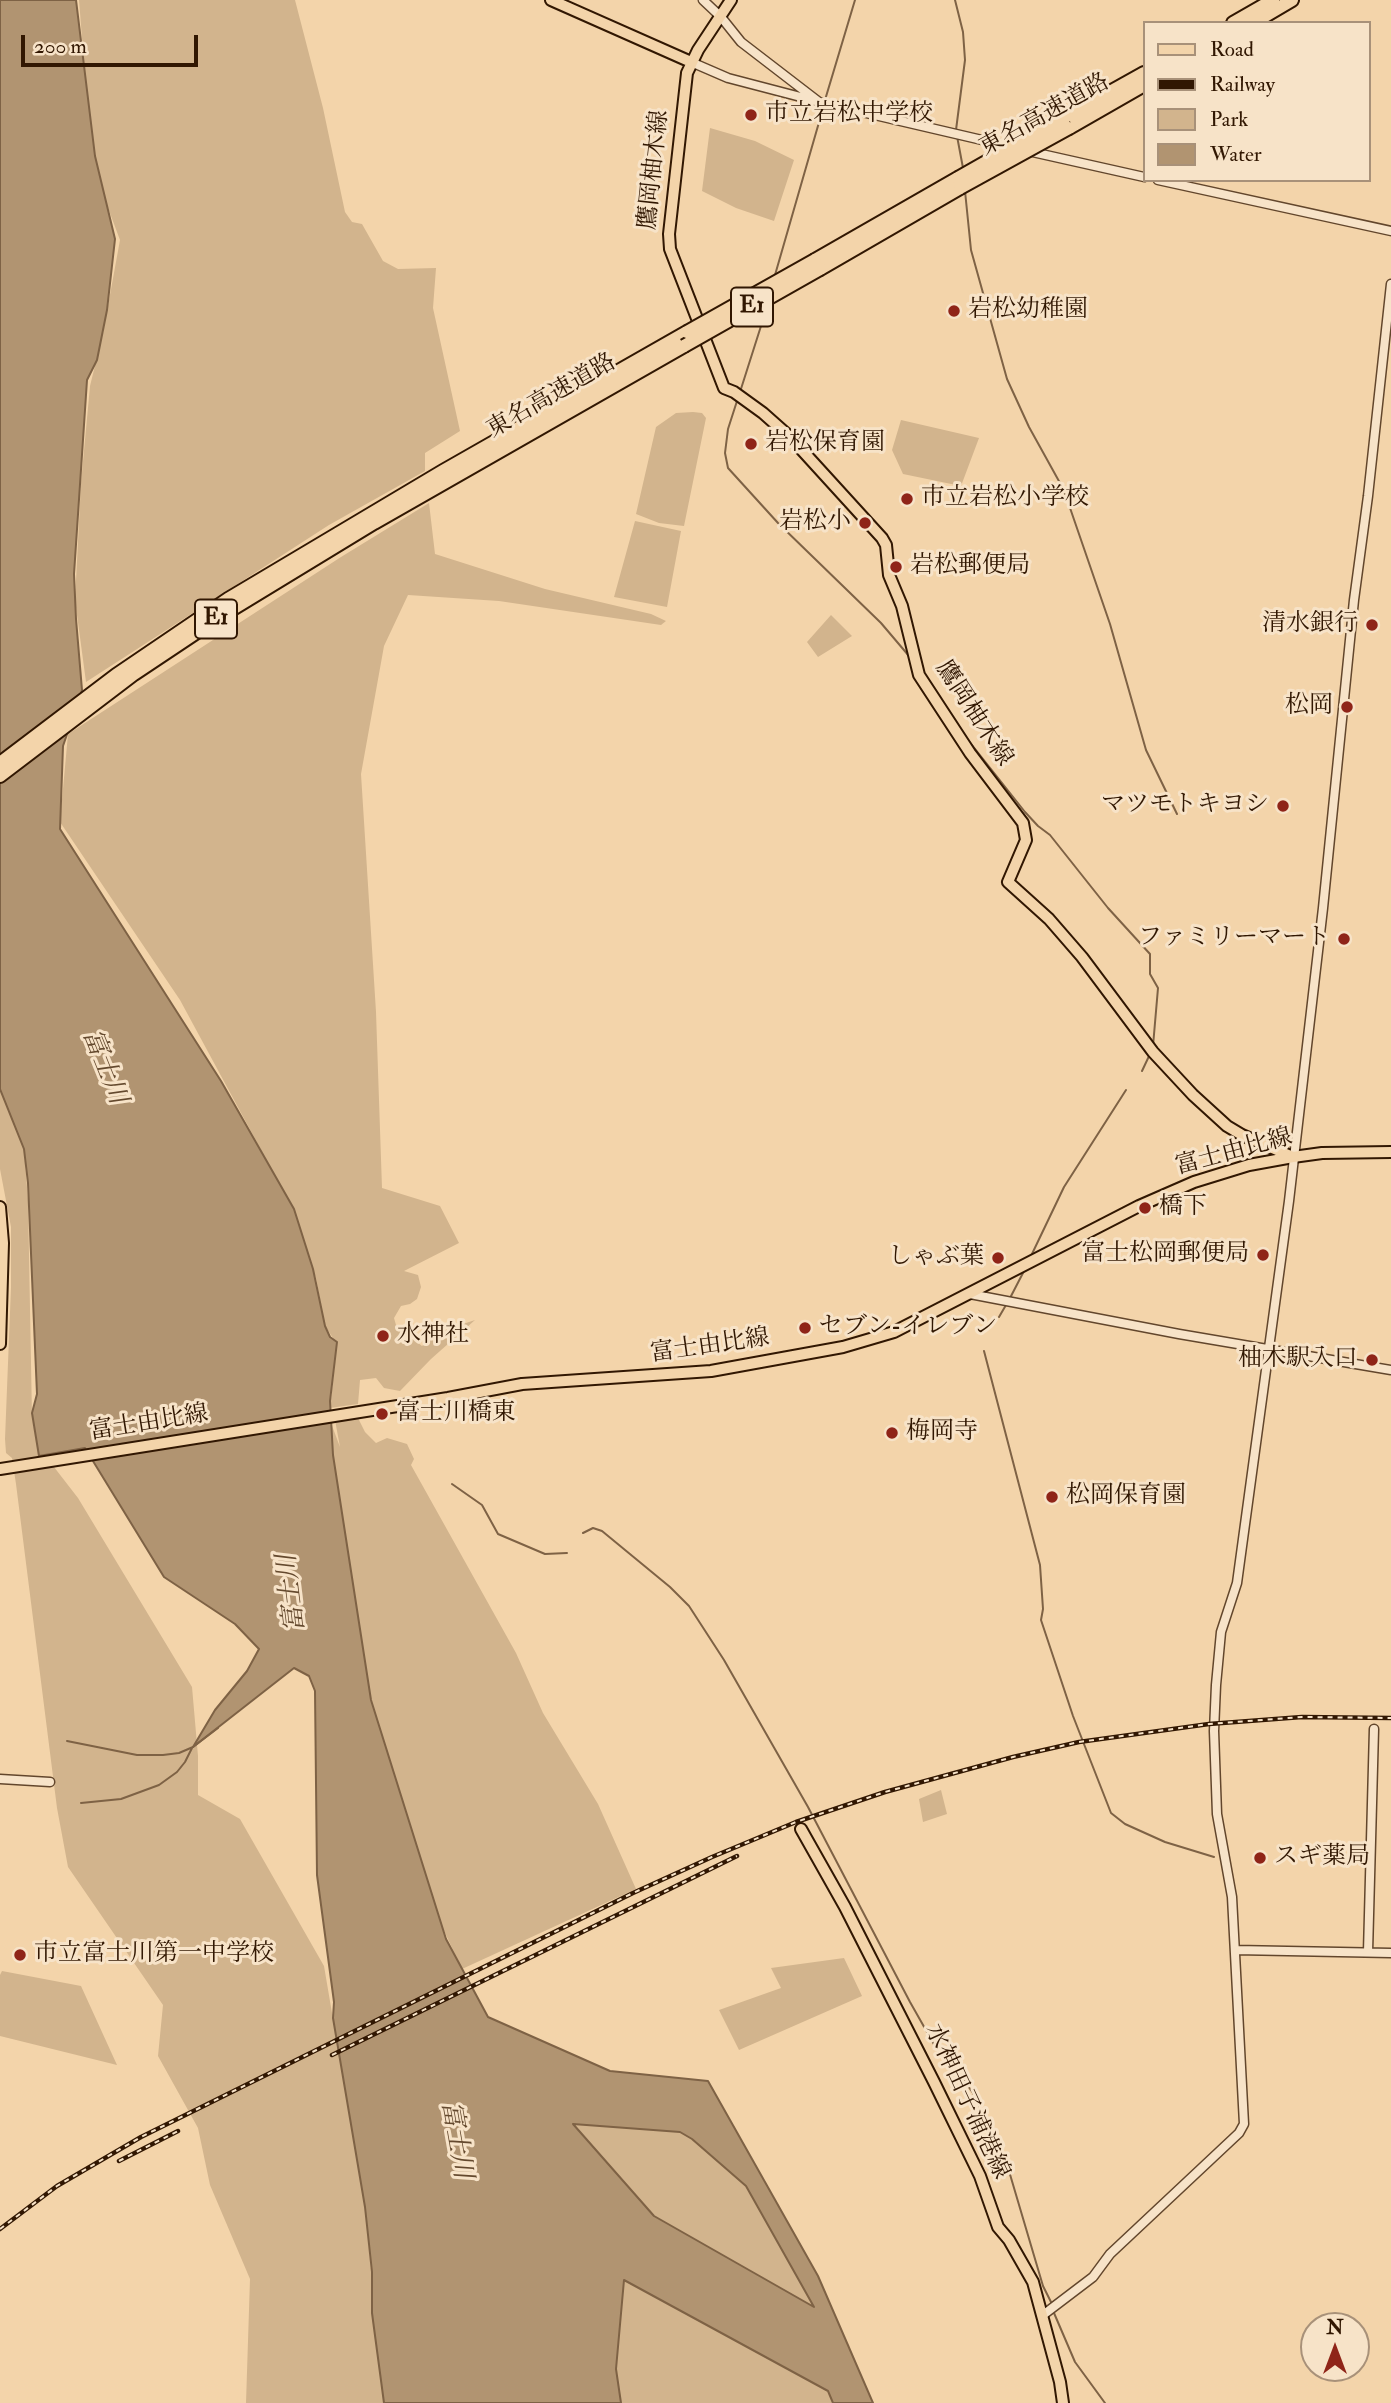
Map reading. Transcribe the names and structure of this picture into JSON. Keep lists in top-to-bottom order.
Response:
{
  "streets": {
    "highway": ["東名高速道路", "E1"],
    "main road": ["鷹岡柚木線", "富士由比線", "水神田子浦港線"]
  },
  "crossings": [
    ["鷹岡柚木線", "富士由比線"]
  ],
  "water": ["富士川"],
  "places": [
    "市立岩松中学校",
    "岩松幼稚園",
    "岩松保育園",
    "市立岩松小学校",
    "岩松小",
    "岩松郵便局",
    "清水銀行",
    "松岡",
    "マツモトキヨシ",
    "ファミリーマート",
    "橋下",
    "富士松岡郵便局",
    "しゃぶ葉",
    "セブン-イレブン",
    "水神社",
    "柚木駅入口",
    "富士川橋東",
    "梅岡寺",
    "松岡保育園",
    "スギ薬局",
    "市立富士川第一中学校"
  ],
  "legend": [
    "Road",
    "Railway",
    "Park",
    "Water"
  ],
  "scale_bar": "200 m",
  "north": "top"
}
